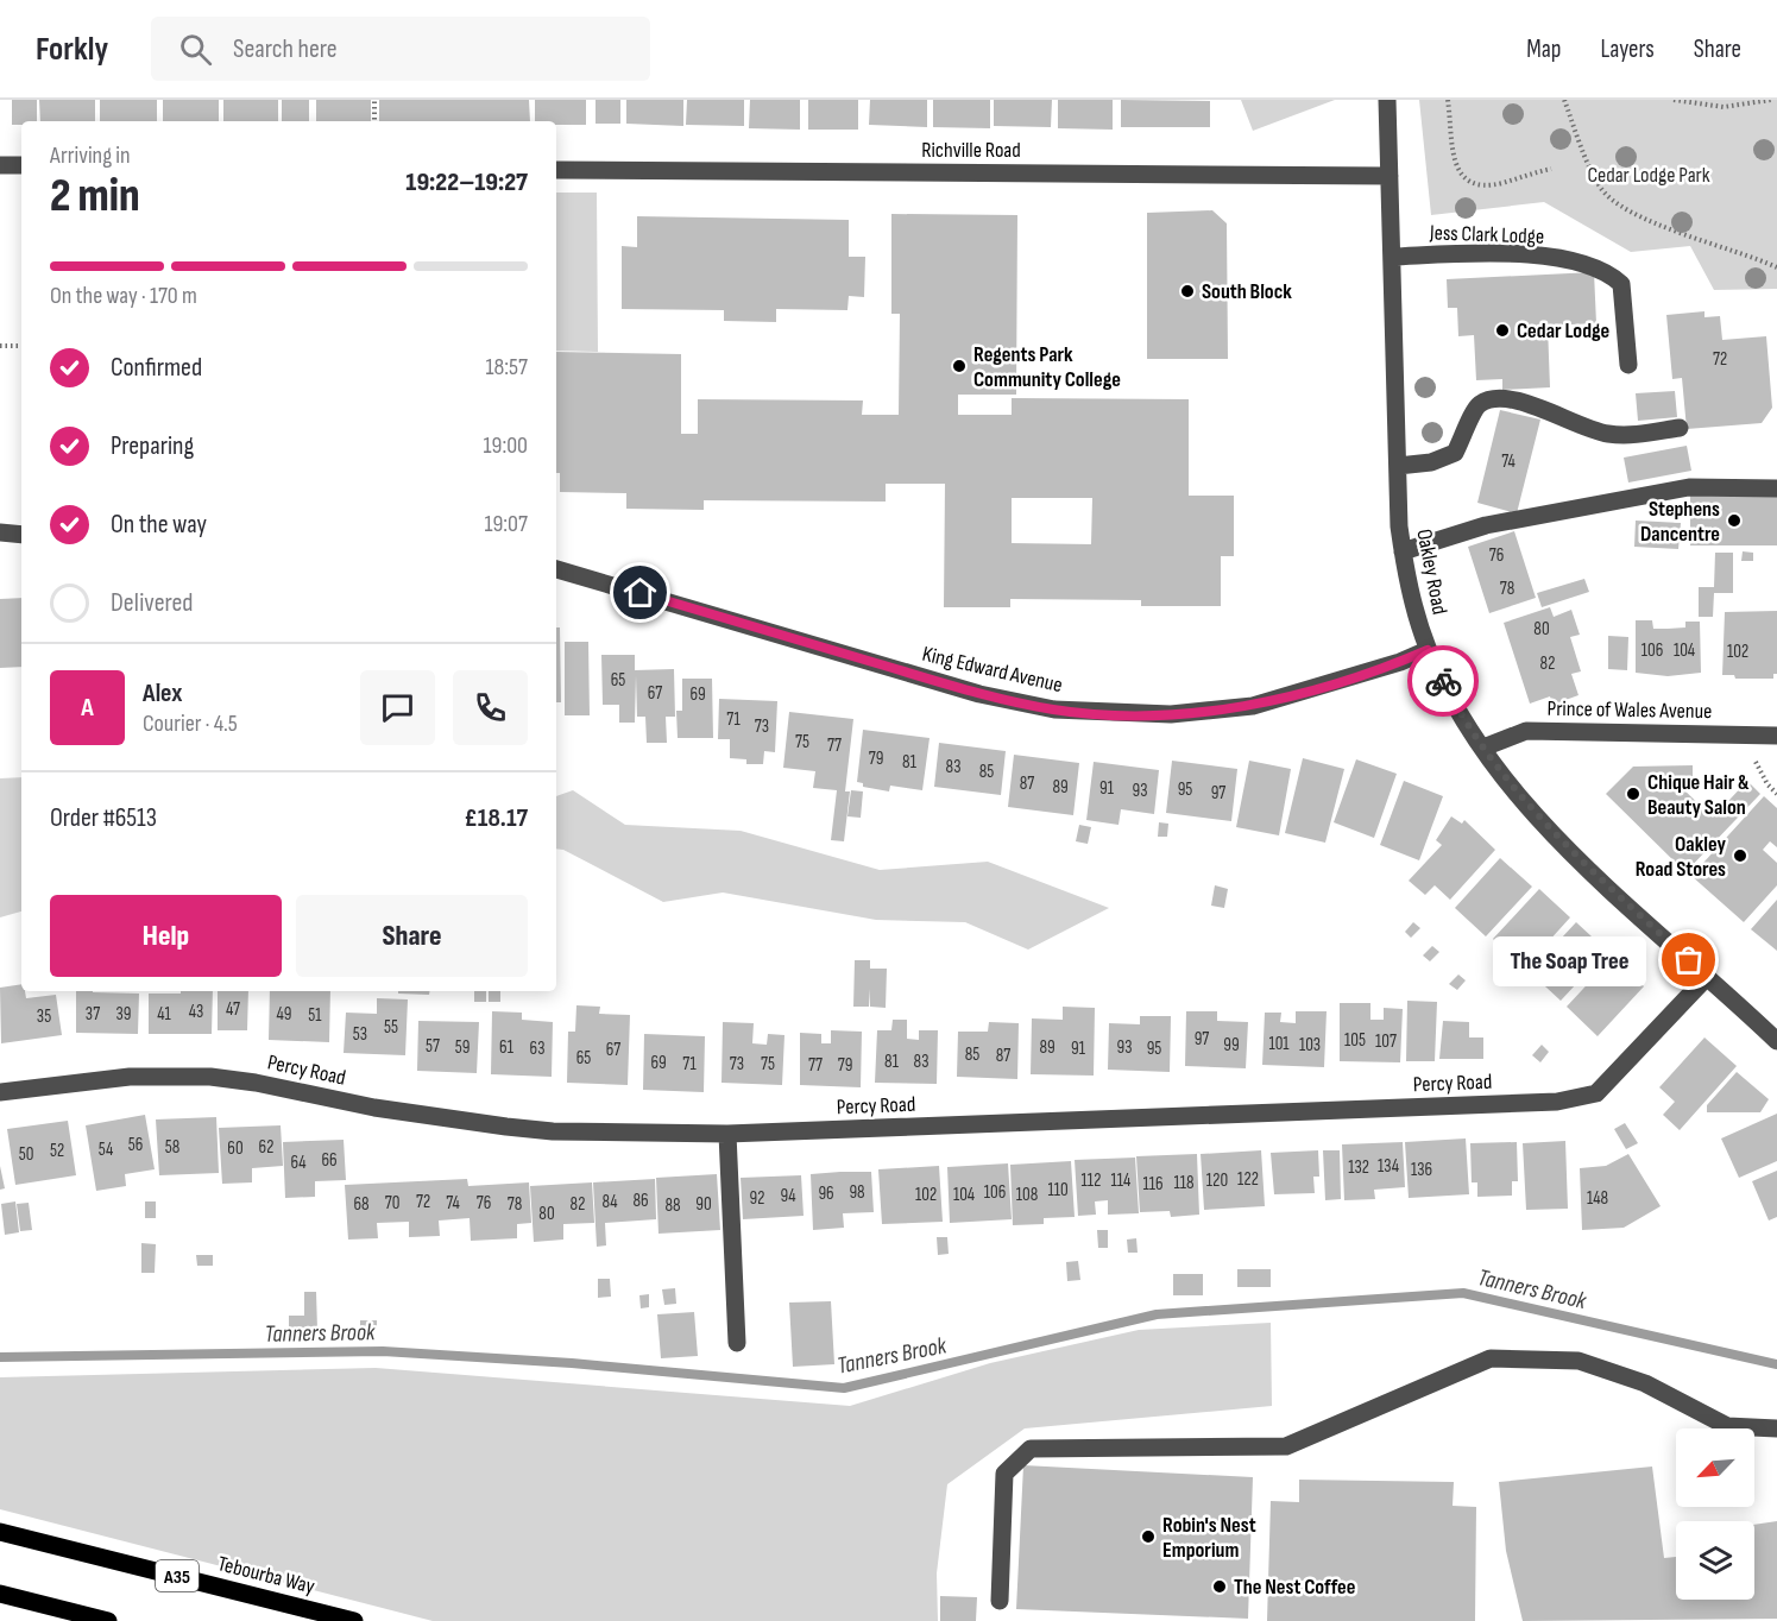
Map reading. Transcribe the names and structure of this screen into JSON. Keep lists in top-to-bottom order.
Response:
{
  "streets": {
    "main road": ["Tebourba Way", "A35"],
    "street": [
      "Richville Road",
      "Jess Clark Lodge",
      "Oakley Road",
      "King Edward Avenue",
      "Prince of Wales Avenue",
      "Percy Road"
    ]
  },
  "crossings": [
    ["Richville Road", "Oakley Road"],
    ["Jess Clark Lodge", "Oakley Road"],
    ["Oakley Road", "King Edward Avenue"],
    ["Oakley Road", "Prince of Wales Avenue"],
    ["Oakley Road", "Percy Road"]
  ],
  "water": ["Tanners Brook"],
  "parks": ["Cedar Lodge Park"],
  "places": [
    "South Block",
    "Cedar Lodge",
    "Regents Park Community College",
    "Stephens Dancentre",
    "Chique Hair & Beauty Salon",
    "Oakley Road Stores",
    "The Soap Tree",
    "Robin's Nest Emporium",
    "The Nest Coffee"
  ],
  "house_numbers": [
    "72",
    "74",
    "76",
    "78",
    "80",
    "106",
    "104",
    "102",
    "82",
    "65",
    "67",
    "69",
    "71",
    "73",
    "75",
    "77",
    "79",
    "81",
    "83",
    "85",
    "87",
    "89",
    "91",
    "95",
    "93",
    "97",
    "47",
    "43",
    "37",
    "39",
    "41",
    "49",
    "51",
    "35",
    "55",
    "53",
    "97",
    "105",
    "107",
    "101",
    "99",
    "103",
    "57",
    "59",
    "61",
    "89",
    "93",
    "63",
    "91",
    "95",
    "67",
    "85",
    "87",
    "65",
    "81",
    "83",
    "69",
    "71",
    "73",
    "75",
    "77",
    "79",
    "56",
    "58",
    "62",
    "60",
    "54",
    "52",
    "50",
    "66",
    "64",
    "134",
    "132",
    "136",
    "122",
    "112",
    "114",
    "120",
    "118",
    "116",
    "110",
    "98",
    "106",
    "96",
    "102",
    "104",
    "108",
    "94",
    "92",
    "148",
    "86",
    "72",
    "84",
    "70",
    "74",
    "76",
    "68",
    "78",
    "82",
    "90",
    "88",
    "80"
  ],
  "north": "bottom left",
  "page": {
    "header": "Forkly",
    "search": "Search here",
    "nav": ["Map", "Layers", "Share"],
    "heading": ["2 min", "Arriving in", "19:22–19:27"],
    "panel": [
      "Alex",
      "Courier · 4.5",
      "Order #6513",
      "£18.17"
    ],
    "bar": "On the way · 170 m",
    "list": [
      ["Confirmed", "18:57"],
      ["Preparing", "19:00"],
      ["On the way", "19:07"],
      "Delivered"
    ],
    "round": "A",
    "buttons": ["Help", "Share"],
    "bubble": "The Soap Tree"
  }
}
